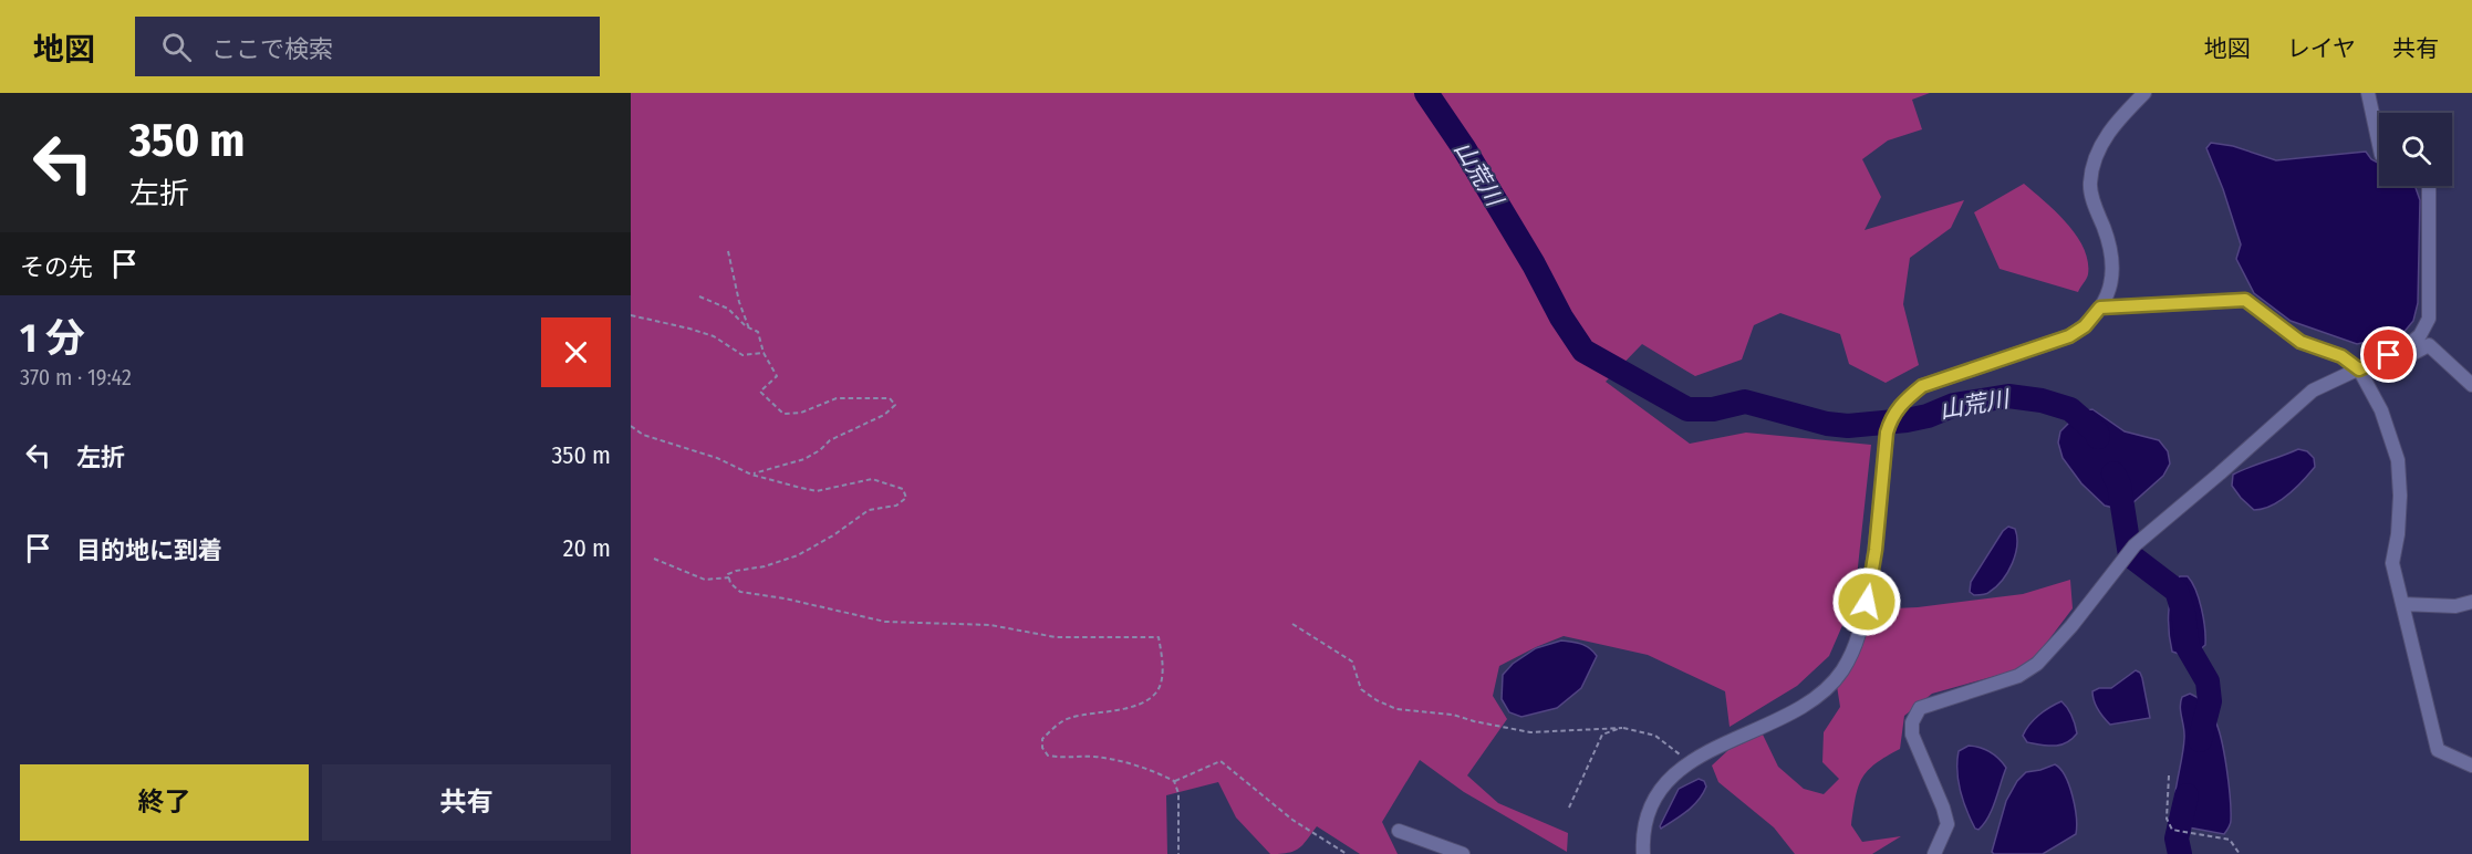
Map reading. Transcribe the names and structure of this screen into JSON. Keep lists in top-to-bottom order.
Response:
{
  "water": ["山荒川"],
  "page": {
    "header": "地図",
    "search": "ここで検索",
    "nav": ["地図", "レイヤ", "共有"],
    "turn": ["350 m", "左折"],
    "then": "その先",
    "heading": ["1 分", "370 m · 19:42"],
    "list": [
      {
        "name": "左折",
        "value": "350 m"
      },
      {
        "name": "目的地に到着",
        "value": "20 m"
      }
    ],
    "buttons": ["終了", "共有"]
  }
}
